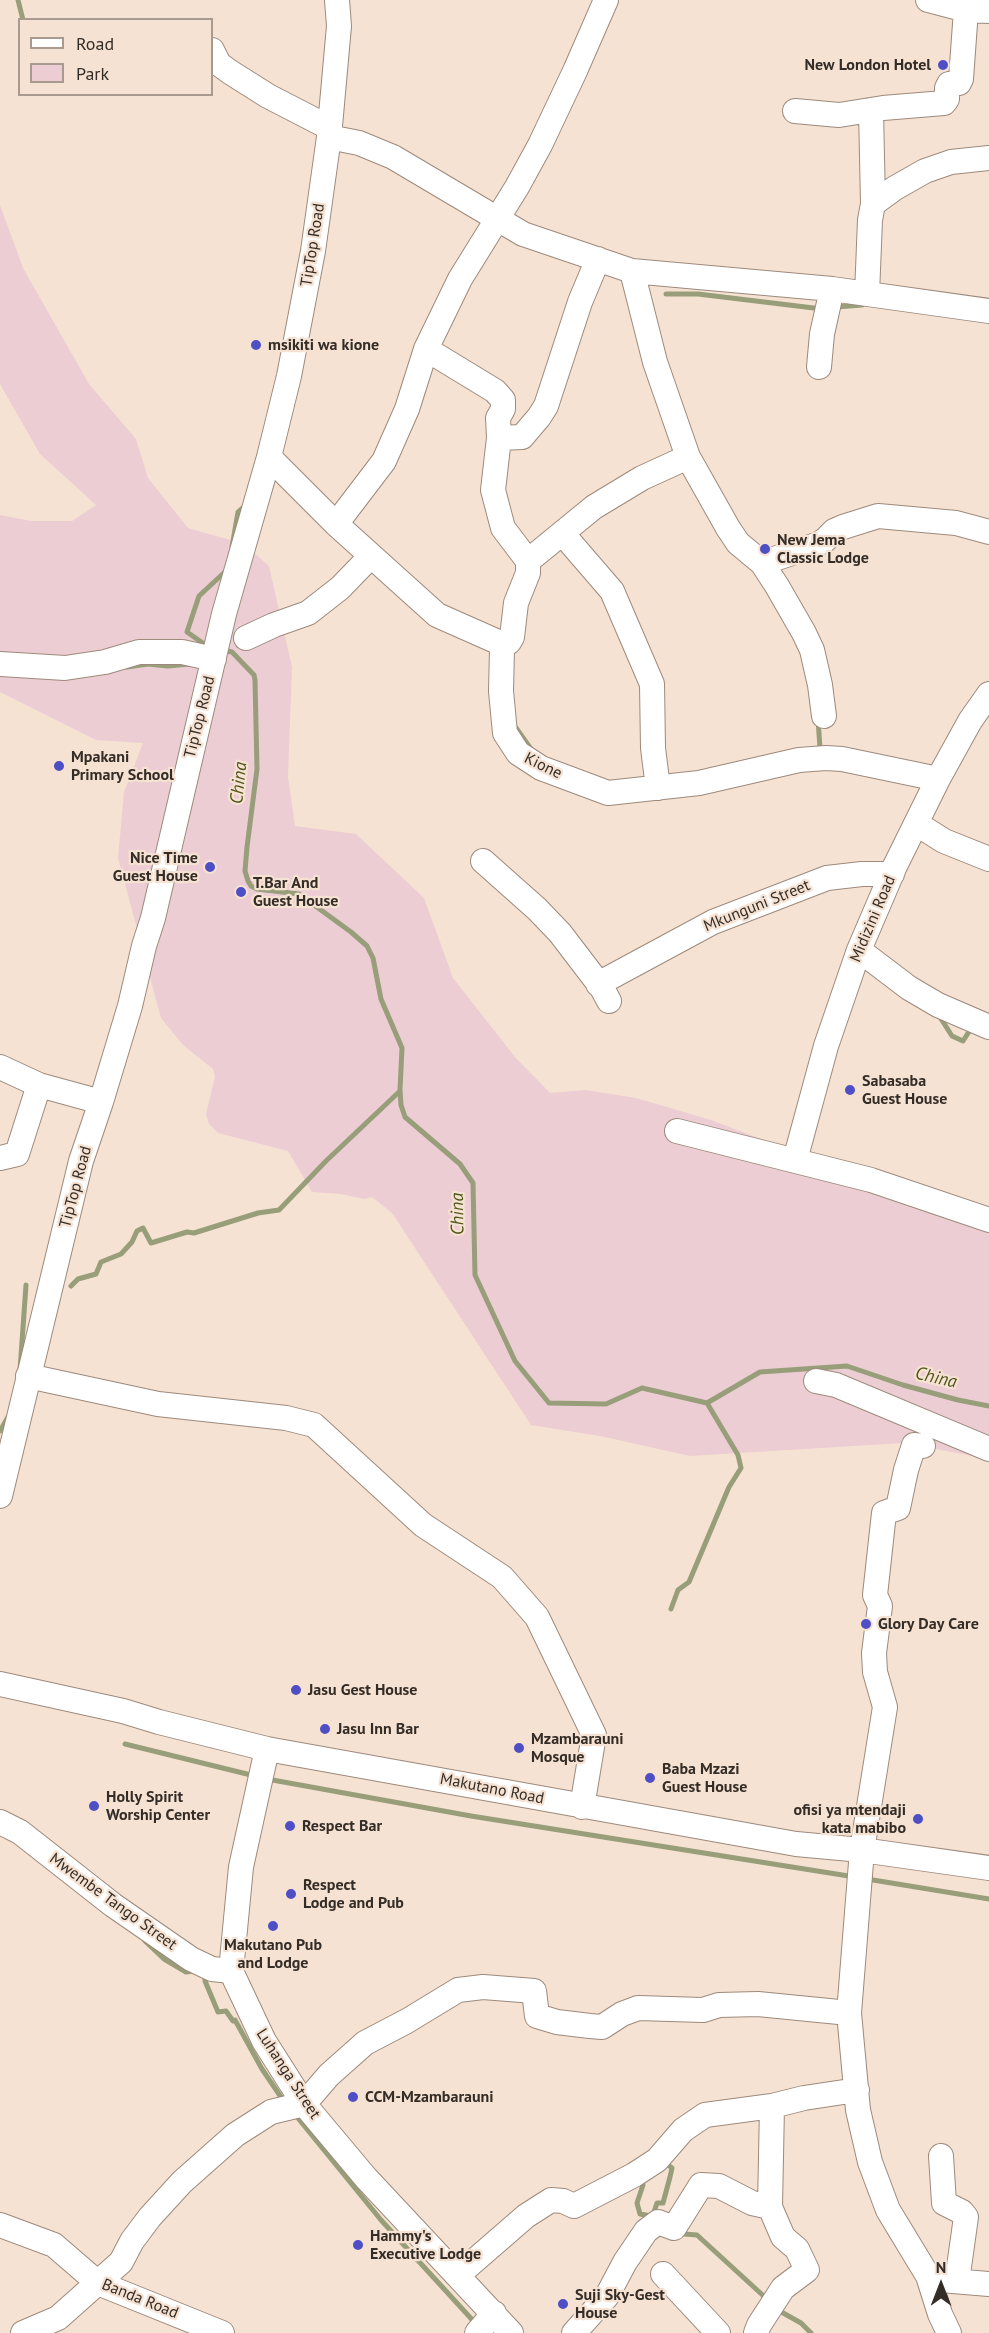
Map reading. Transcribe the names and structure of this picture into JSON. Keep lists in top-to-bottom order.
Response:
{
  "streets": {
    "street": [
      "TipTop Road",
      "Kione",
      "Mkunguni Street",
      "Midizini Road",
      "Makutano Road",
      "Mwembe Tango Street",
      "Luhanga Street",
      "Banda Road"
    ]
  },
  "crossings": [
    ["Kione", "Midizini Road"],
    ["Mkunguni Street", "Midizini Road"],
    ["Mwembe Tango Street", "Luhanga Street"]
  ],
  "water": ["China"],
  "places": [
    "New London Hotel",
    "msikiti wa kione",
    "New Jema Classic Lodge",
    "Mpakani Primary School",
    "Nice Time Guest House",
    "T.Bar And Guest House",
    "Sabasaba Guest House",
    "Glory Day Care",
    "Jasu Gest House",
    "Jasu Inn Bar",
    "Mzambarauni Mosque",
    "Baba Mzazi Guest House",
    "Holly Spirit Worship Center",
    "ofisi ya mtendaji kata mabibo",
    "Respect Bar",
    "Respect Lodge and Pub",
    "Makutano Pub and Lodge",
    "CCM-Mzambarauni",
    "Hammy's Executive Lodge",
    "Suji Sky-Gest House"
  ],
  "legend": ["Road", "Park"],
  "north": "top"
}
